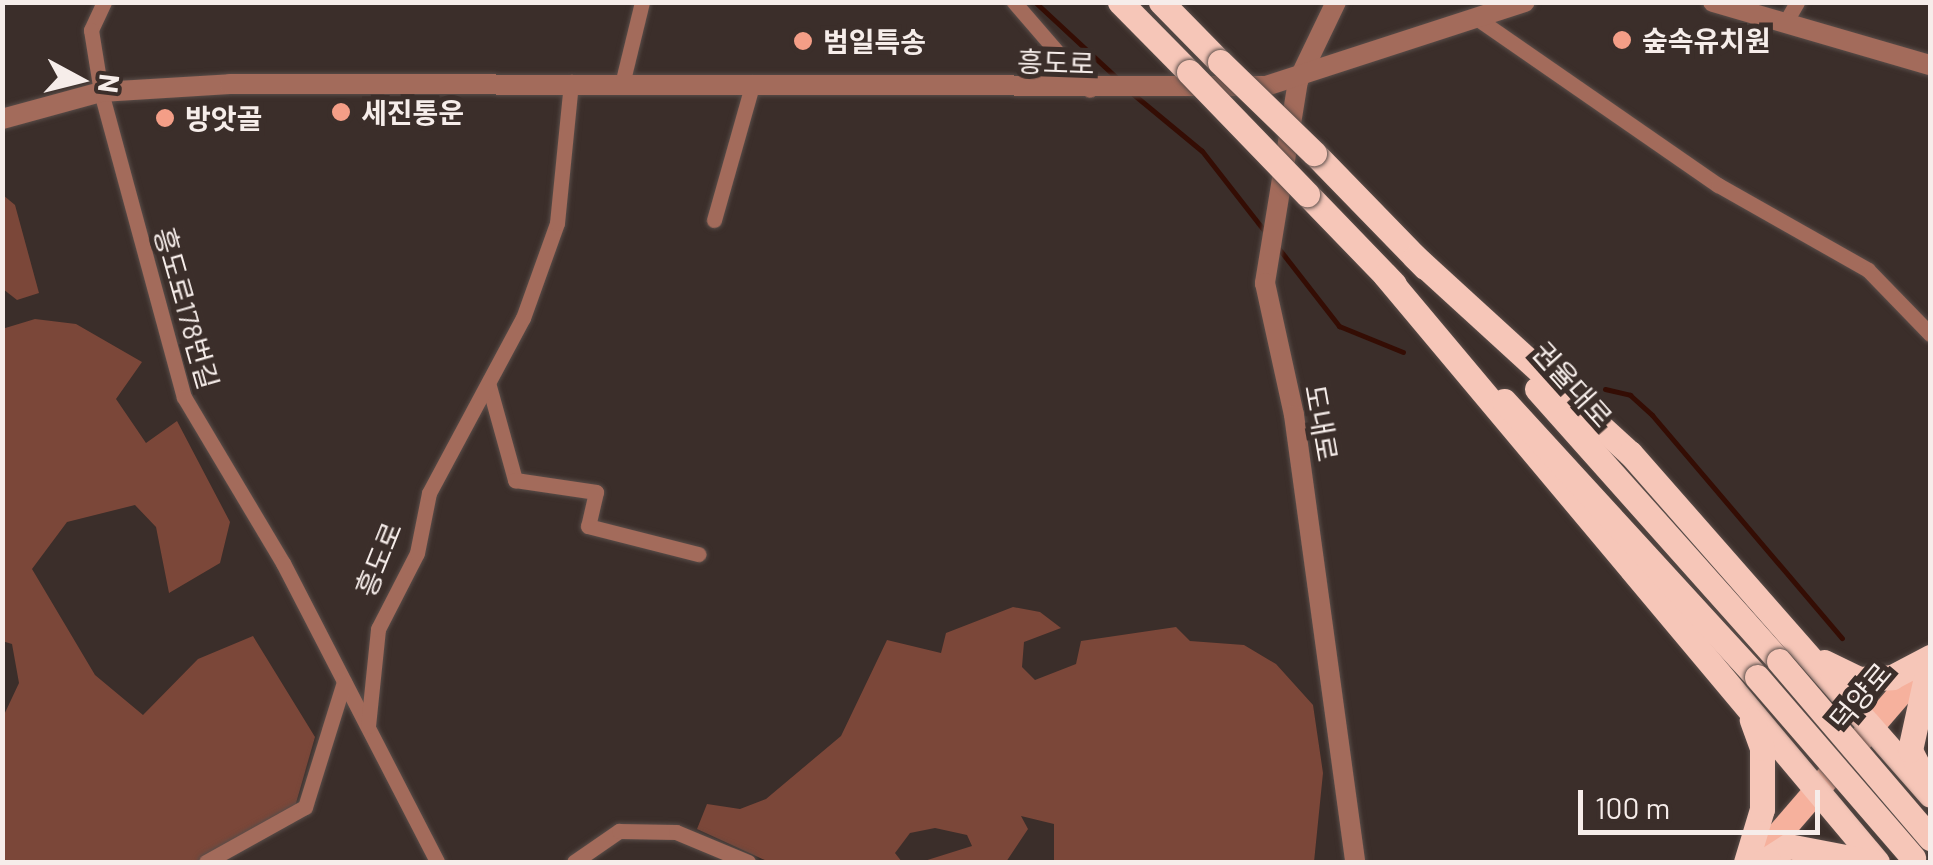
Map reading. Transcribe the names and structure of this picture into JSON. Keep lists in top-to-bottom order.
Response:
{
  "streets": {
    "highway": ["권율대로"],
    "main road": ["덕양로"],
    "street": ["흥도로", "흥도로178번길", "도내로"]
  },
  "crossings": [
    ["흥도로", "흥도로178번길"],
    ["흥도로", "도내로"]
  ],
  "places": [
    "숲속유치원",
    "범일특송",
    "세진통운",
    "방앗골"
  ],
  "scale_bar": "100 m",
  "north": "right"
}
